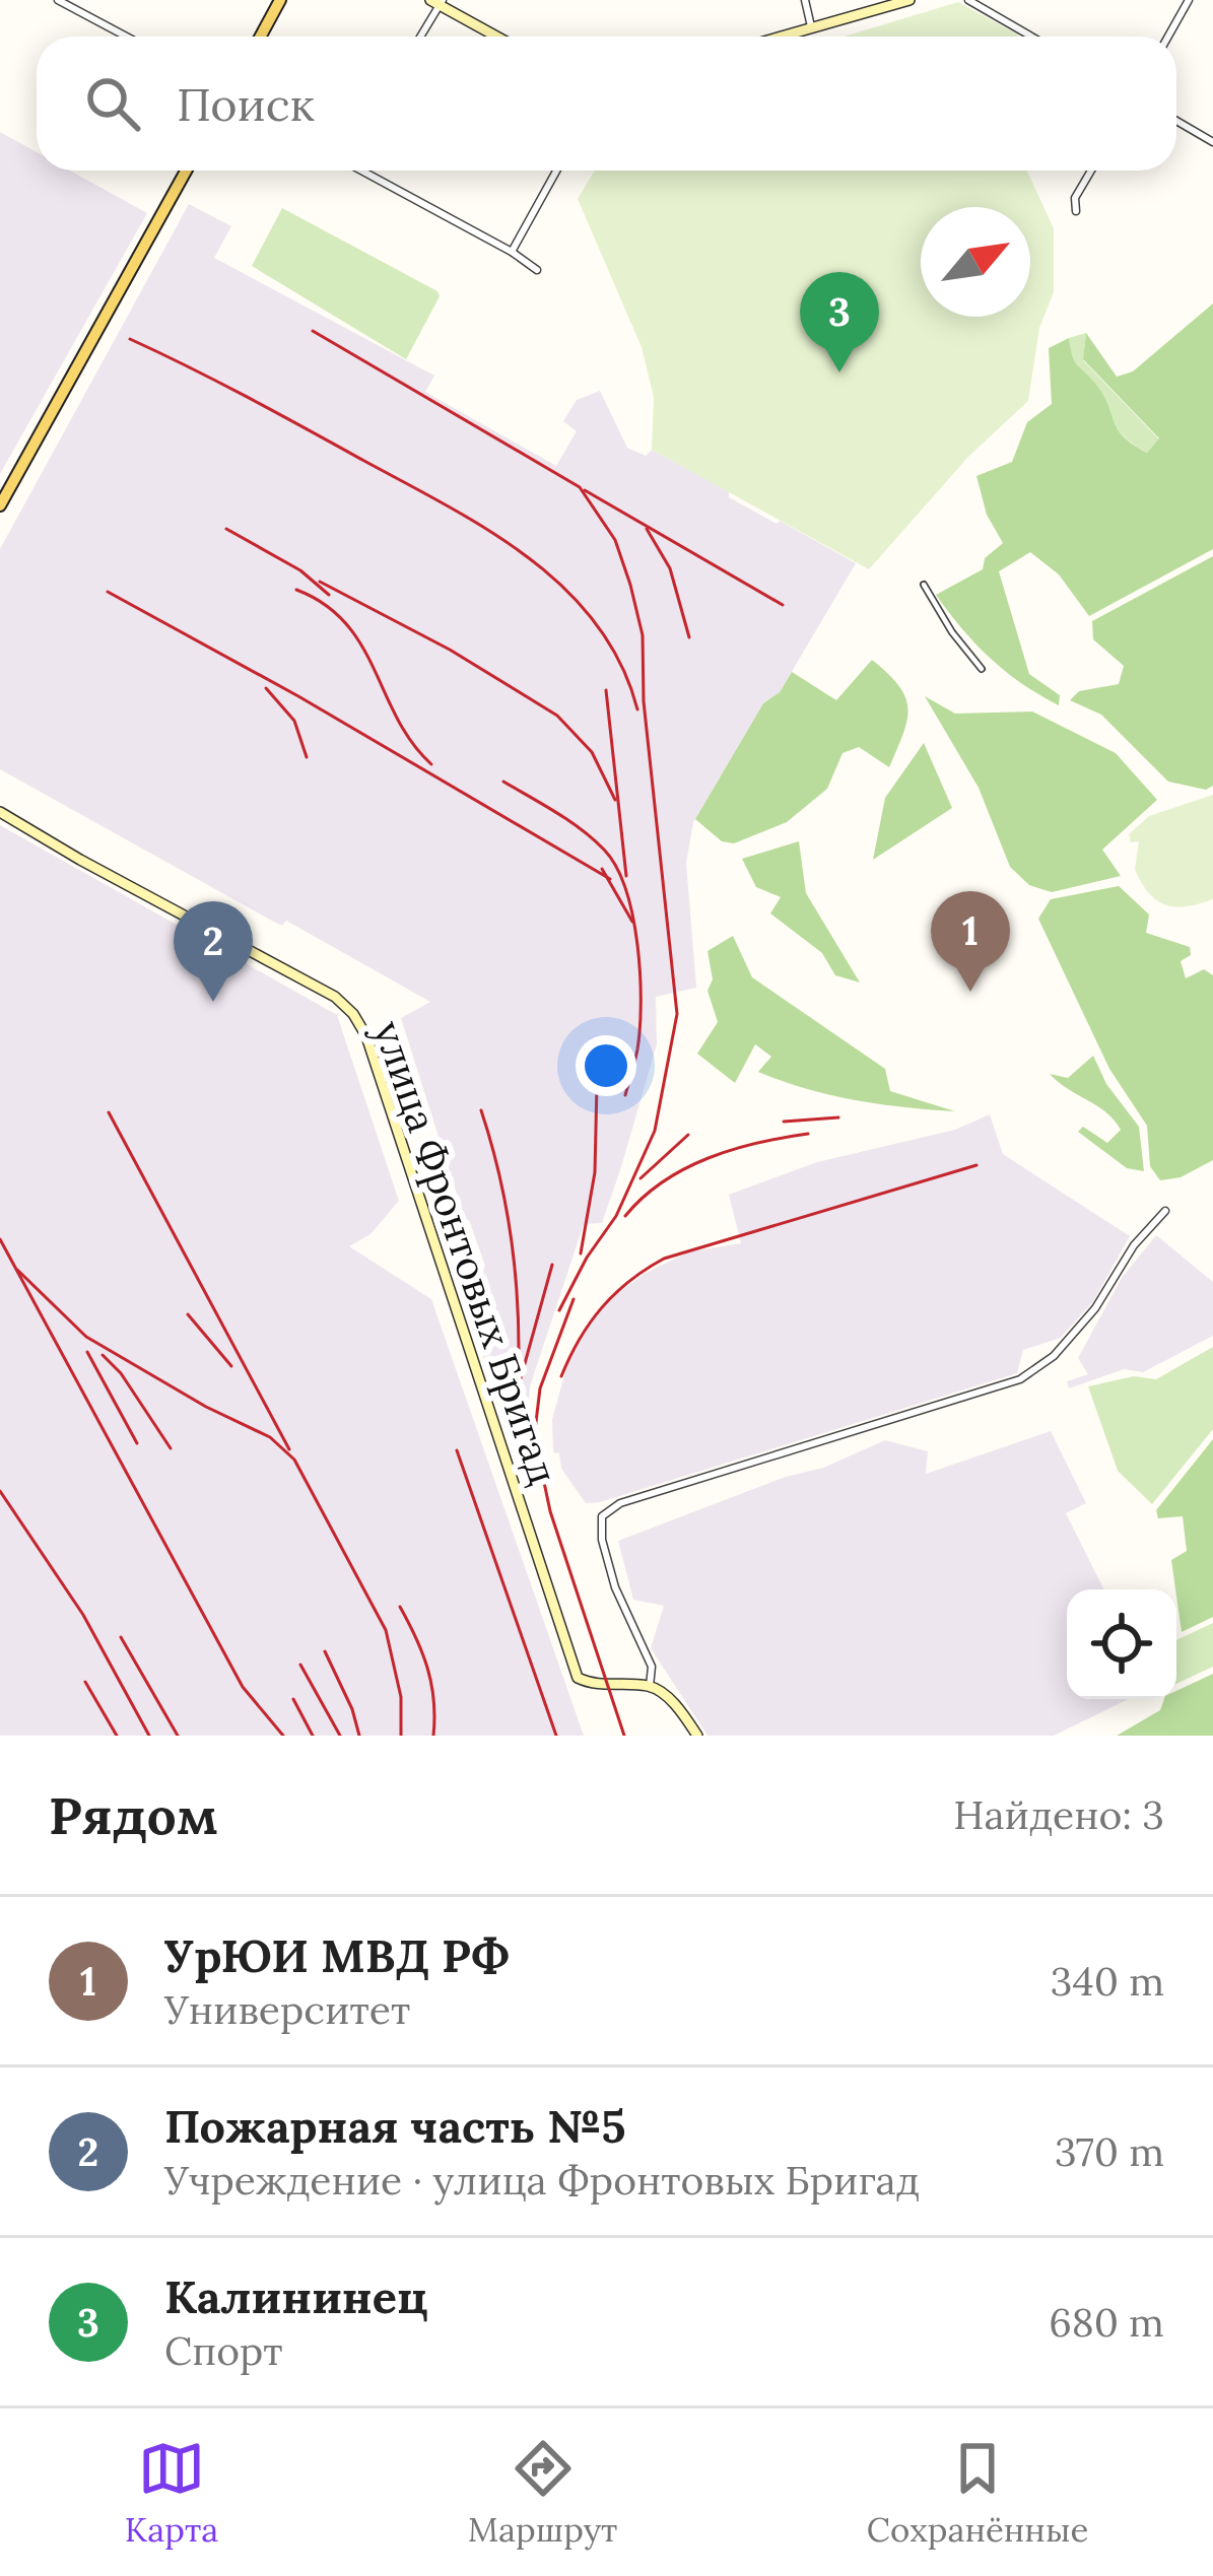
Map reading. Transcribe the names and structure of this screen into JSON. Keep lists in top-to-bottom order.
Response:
{
  "streets": {
    "main road": ["улица Фронтовых Бригад"]
  },
  "north": "top right",
  "page": {
    "search": "Поиск",
    "pins": ["3", "1", "2"],
    "heading": ["Рядом", "Найдено: 3"],
    "list": [
      {
        "mark": "1",
        "name": "УрЮИ МВД РФ",
        "note": "Университет",
        "value": "340 m"
      },
      {
        "mark": "2",
        "name": "Пожарная часть №5",
        "note": "Учреждение · улица Фронтовых Бригад",
        "value": "370 m"
      },
      {
        "mark": "3",
        "name": "Калининец",
        "note": "Спорт",
        "value": "680 m"
      }
    ],
    "nav": ["Карта", "Маршрут", "Сохранённые"]
  }
}
